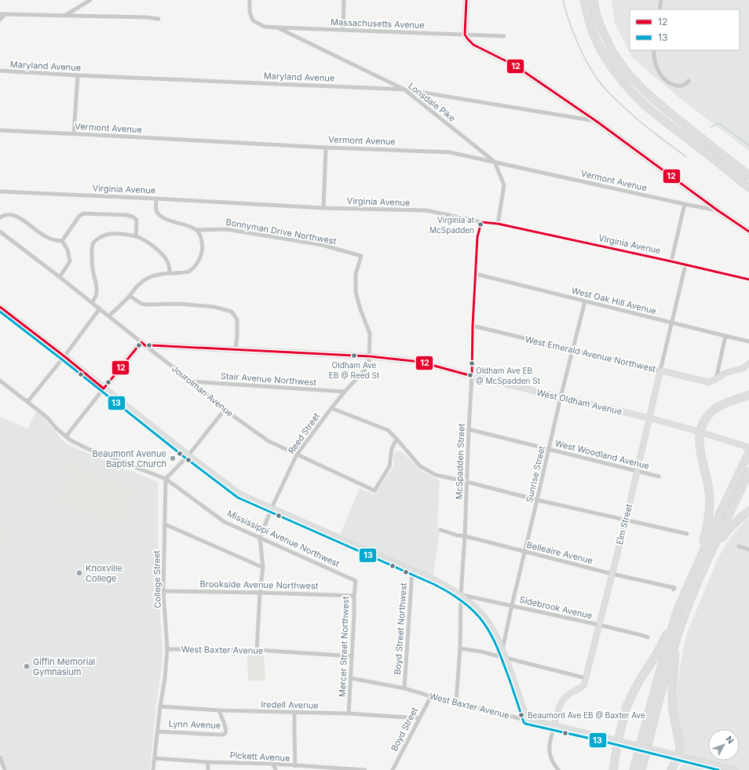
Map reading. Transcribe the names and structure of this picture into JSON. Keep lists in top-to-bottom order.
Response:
{
  "streets": {
    "street": [
      "Massachusetts Avenue",
      "Maryland Avenue",
      "Lonsdale Pike",
      "Vermont Avenue",
      "Virginia Avenue",
      "Bonnyman Drive Northwest",
      "West Oak Hill Avenue",
      "West Emerald Avenue Northwest",
      "Stair Avenue Northwest",
      "Jourolman Avenue",
      "West Oldham Avenue",
      "Reed Street",
      "West Woodland Avenue",
      "McSpadden Street",
      "Sunrise Street",
      "Elm Street",
      "Mississippi Avenue Northwest",
      "Belleaire Avenue",
      "College Street",
      "Brookside Avenue Northwest",
      "Sidebrook Avenue",
      "Boyd Street Northwest",
      "Mercer Street Northwest",
      "West Baxter Avenue",
      "Iredell Avenue",
      "Lynn Avenue",
      "Boyd Street",
      "Pickett Avenue"
    ]
  },
  "crossings": [
    ["Massachusetts Avenue", "Lonsdale Pike"],
    ["Maryland Avenue", "Lonsdale Pike"],
    ["Lonsdale Pike", "Vermont Avenue"],
    ["Lonsdale Pike", "Virginia Avenue"],
    ["Virginia Avenue", "McSpadden Street"],
    ["Virginia Avenue", "Elm Street"],
    ["Bonnyman Drive Northwest", "Reed Street"],
    ["West Oak Hill Avenue", "McSpadden Street"],
    ["West Oak Hill Avenue", "Sunrise Street"],
    ["West Oak Hill Avenue", "Elm Street"],
    ["West Emerald Avenue Northwest", "McSpadden Street"],
    ["West Emerald Avenue Northwest", "Sunrise Street"],
    ["West Emerald Avenue Northwest", "Elm Street"],
    ["Stair Avenue Northwest", "Jourolman Avenue"],
    ["Stair Avenue Northwest", "Reed Street"],
    ["Jourolman Avenue", "West Oldham Avenue"],
    ["Jourolman Avenue", "Reed Street"],
    ["West Oldham Avenue", "Reed Street"],
    ["West Oldham Avenue", "McSpadden Street"],
    ["West Oldham Avenue", "Sunrise Street"],
    ["West Oldham Avenue", "Elm Street"],
    ["Reed Street", "Mississippi Avenue Northwest"],
    ["Reed Street", "Brookside Avenue Northwest"],
    ["Reed Street", "West Baxter Avenue"],
    ["West Woodland Avenue", "McSpadden Street"],
    ["West Woodland Avenue", "Sunrise Street"],
    ["West Woodland Avenue", "Elm Street"],
    ["McSpadden Street", "Belleaire Avenue"],
    ["McSpadden Street", "Sidebrook Avenue"],
    ["McSpadden Street", "West Baxter Avenue"],
    ["Sunrise Street", "Belleaire Avenue"],
    ["Sunrise Street", "Sidebrook Avenue"],
    ["Elm Street", "Belleaire Avenue"],
    ["Elm Street", "Sidebrook Avenue"],
    ["Elm Street", "West Baxter Avenue"],
    ["Mississippi Avenue Northwest", "College Street"],
    ["Mississippi Avenue Northwest", "Mercer Street Northwest"],
    ["College Street", "Brookside Avenue Northwest"],
    ["College Street", "West Baxter Avenue"],
    ["College Street", "Iredell Avenue"],
    ["College Street", "Lynn Avenue"],
    ["College Street", "Pickett Avenue"],
    ["Brookside Avenue Northwest", "Mercer Street Northwest"],
    ["Boyd Street Northwest", "West Baxter Avenue"],
    ["Mercer Street Northwest", "West Baxter Avenue"],
    ["Mercer Street Northwest", "Iredell Avenue"],
    ["West Baxter Avenue", "Boyd Street"],
    ["Iredell Avenue", "Lynn Avenue"],
    ["Iredell Avenue", "Boyd Street"]
  ],
  "places": [
    "Virginia at McSpadden",
    "Oldham Ave EB @ Reed St",
    "Oldham Ave EB @ McSpadden St",
    "Beaumont Avenue Baptist Church",
    "Knoxville College",
    "Giffin Memorial Gymnasium",
    "Beaumont Ave EB @ Baxter Ave"
  ],
  "lines": ["transit line 12", "transit line 13"],
  "legend": ["12", "13"],
  "north": "top right"
}
